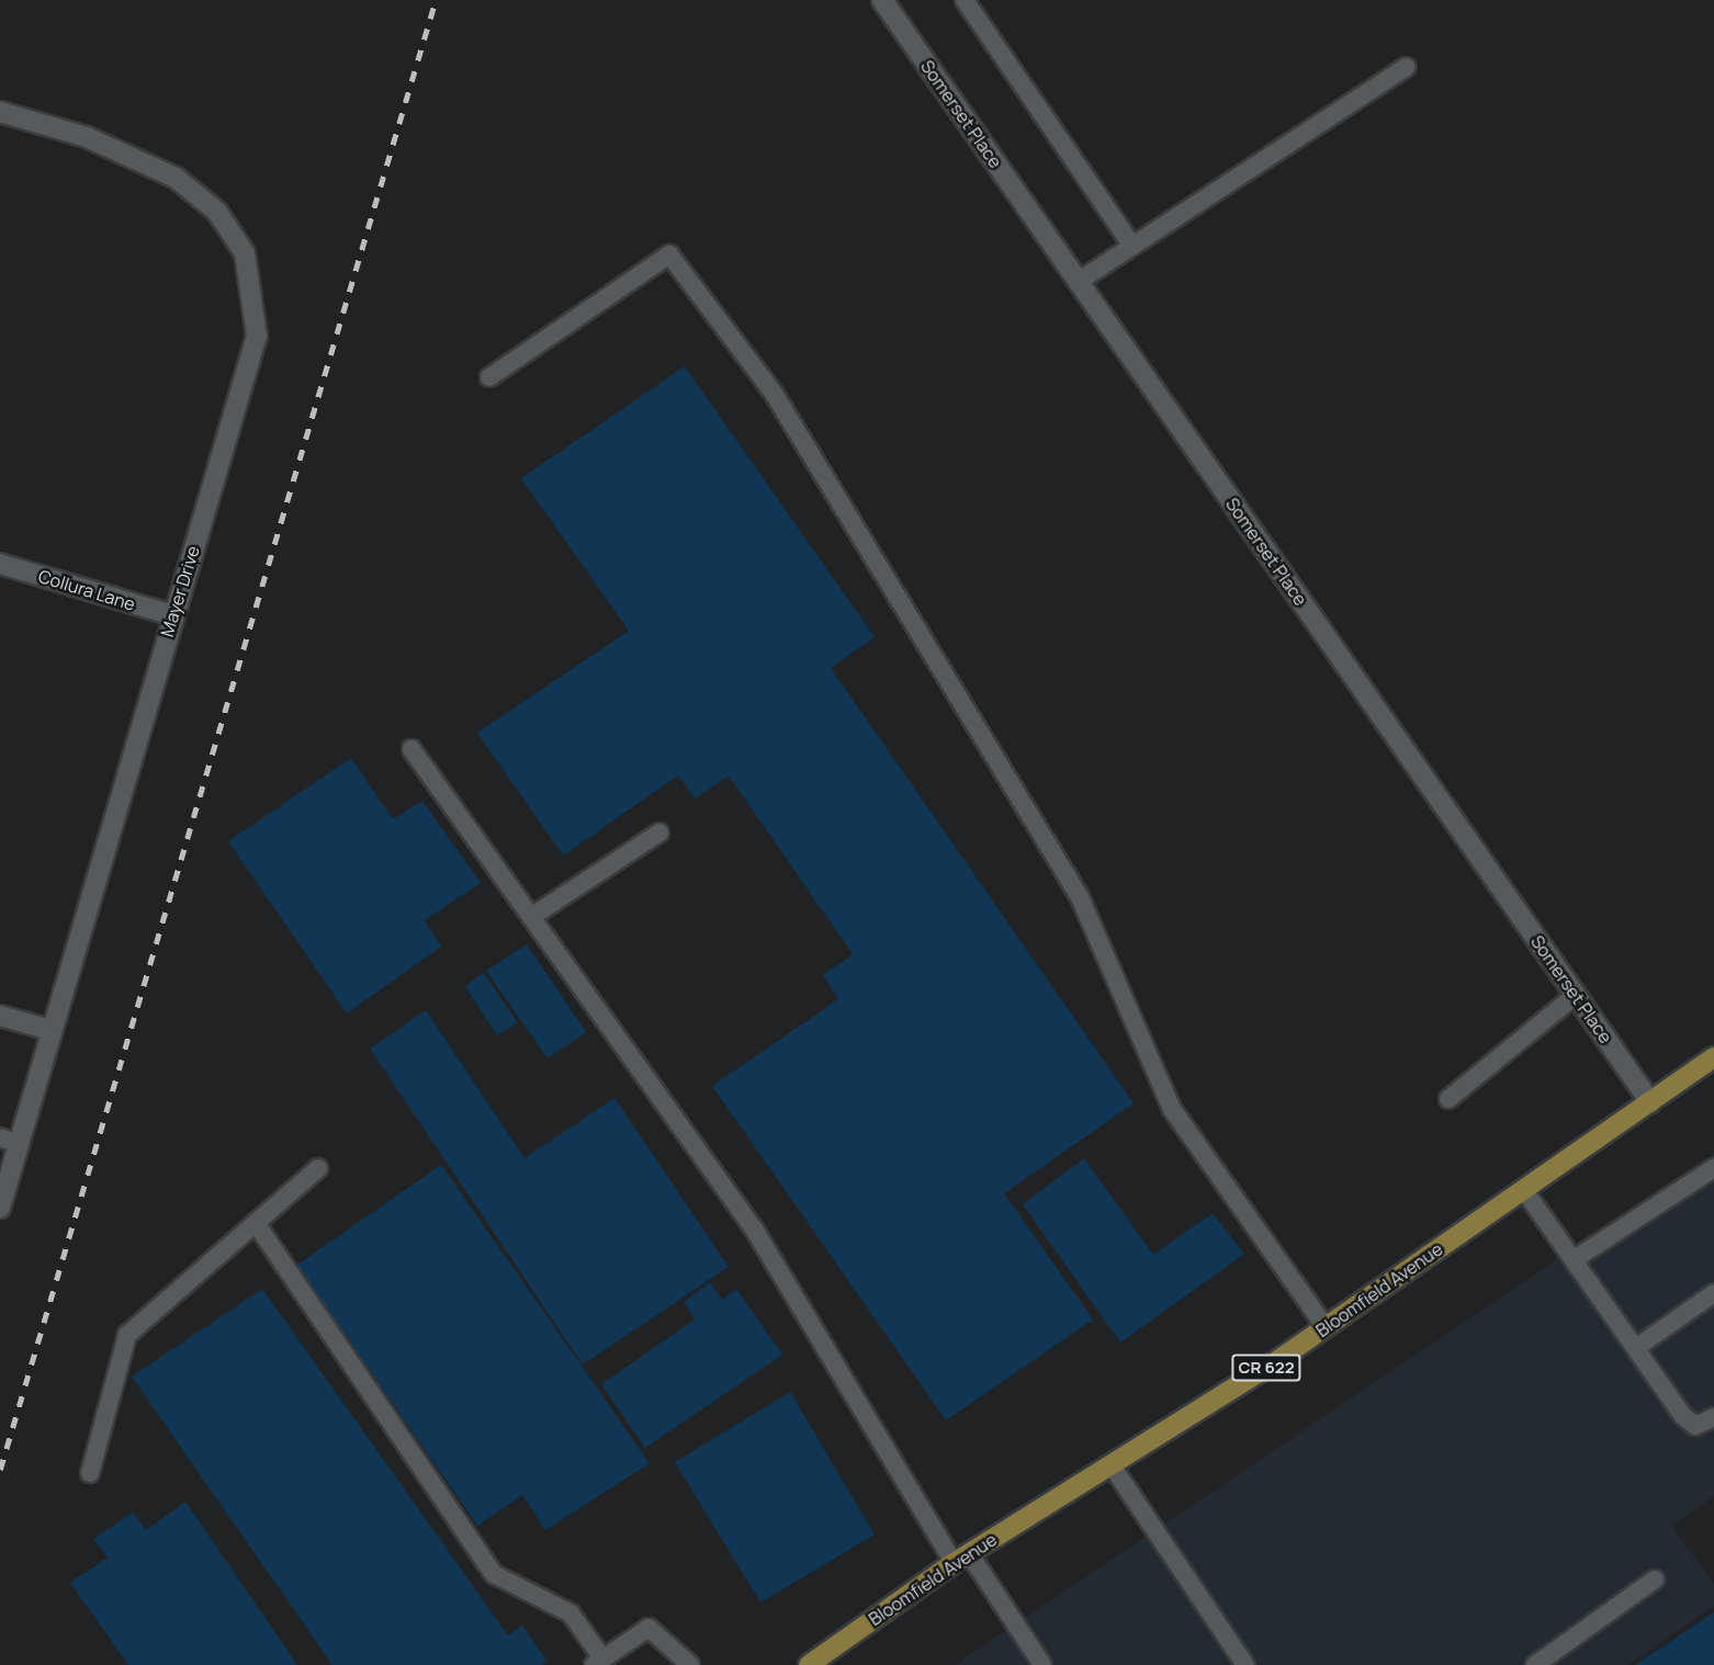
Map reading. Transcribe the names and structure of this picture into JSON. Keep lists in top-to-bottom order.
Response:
{
  "streets": {
    "main road": ["Bloomfield Avenue", "CR 622"],
    "street": ["Somerset Place", "Collura Lane", "Mayer Drive"]
  },
  "crossings": [
    ["Somerset Place", "Bloomfield Avenue"],
    ["Collura Lane", "Mayer Drive"]
  ]
}
